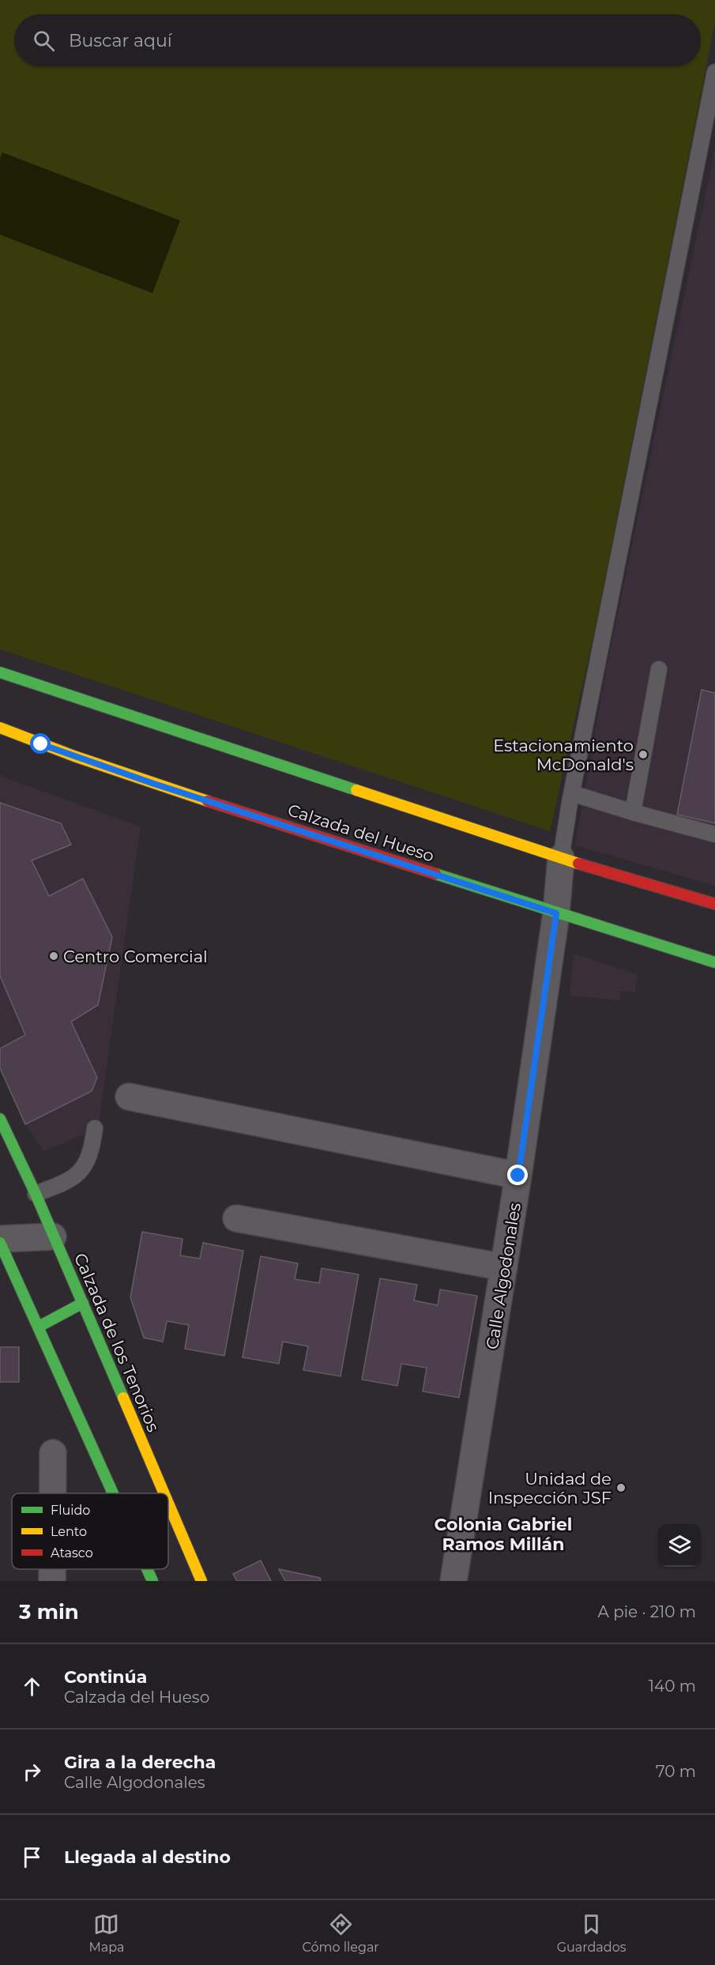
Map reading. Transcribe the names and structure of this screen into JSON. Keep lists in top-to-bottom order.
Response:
{
  "streets": {
    "main road": ["Calzada del Hueso", "Calzada de los Tenorios"],
    "street": ["Calle Algodonales"]
  },
  "crossings": [
    ["Calzada del Hueso", "Calle Algodonales"]
  ],
  "districts": ["Colonia Gabriel Ramos Millán"],
  "places": ["Estacionamiento McDonald's", "Centro Comercial", "Unidad de Inspección JSF"],
  "legend": ["Fluido", "Lento", "Atasco"],
  "page": {
    "search": "Buscar aquí",
    "heading": ["3 min", "A pie · 210 m"],
    "list": [
      ["Continúa", "Calzada del Hueso", "140 m"],
      ["Gira a la derecha", "Calle Algodonales", "70 m"],
      "Llegada al destino"
    ],
    "nav": ["Mapa", "Cómo llegar", "Guardados"]
  }
}
